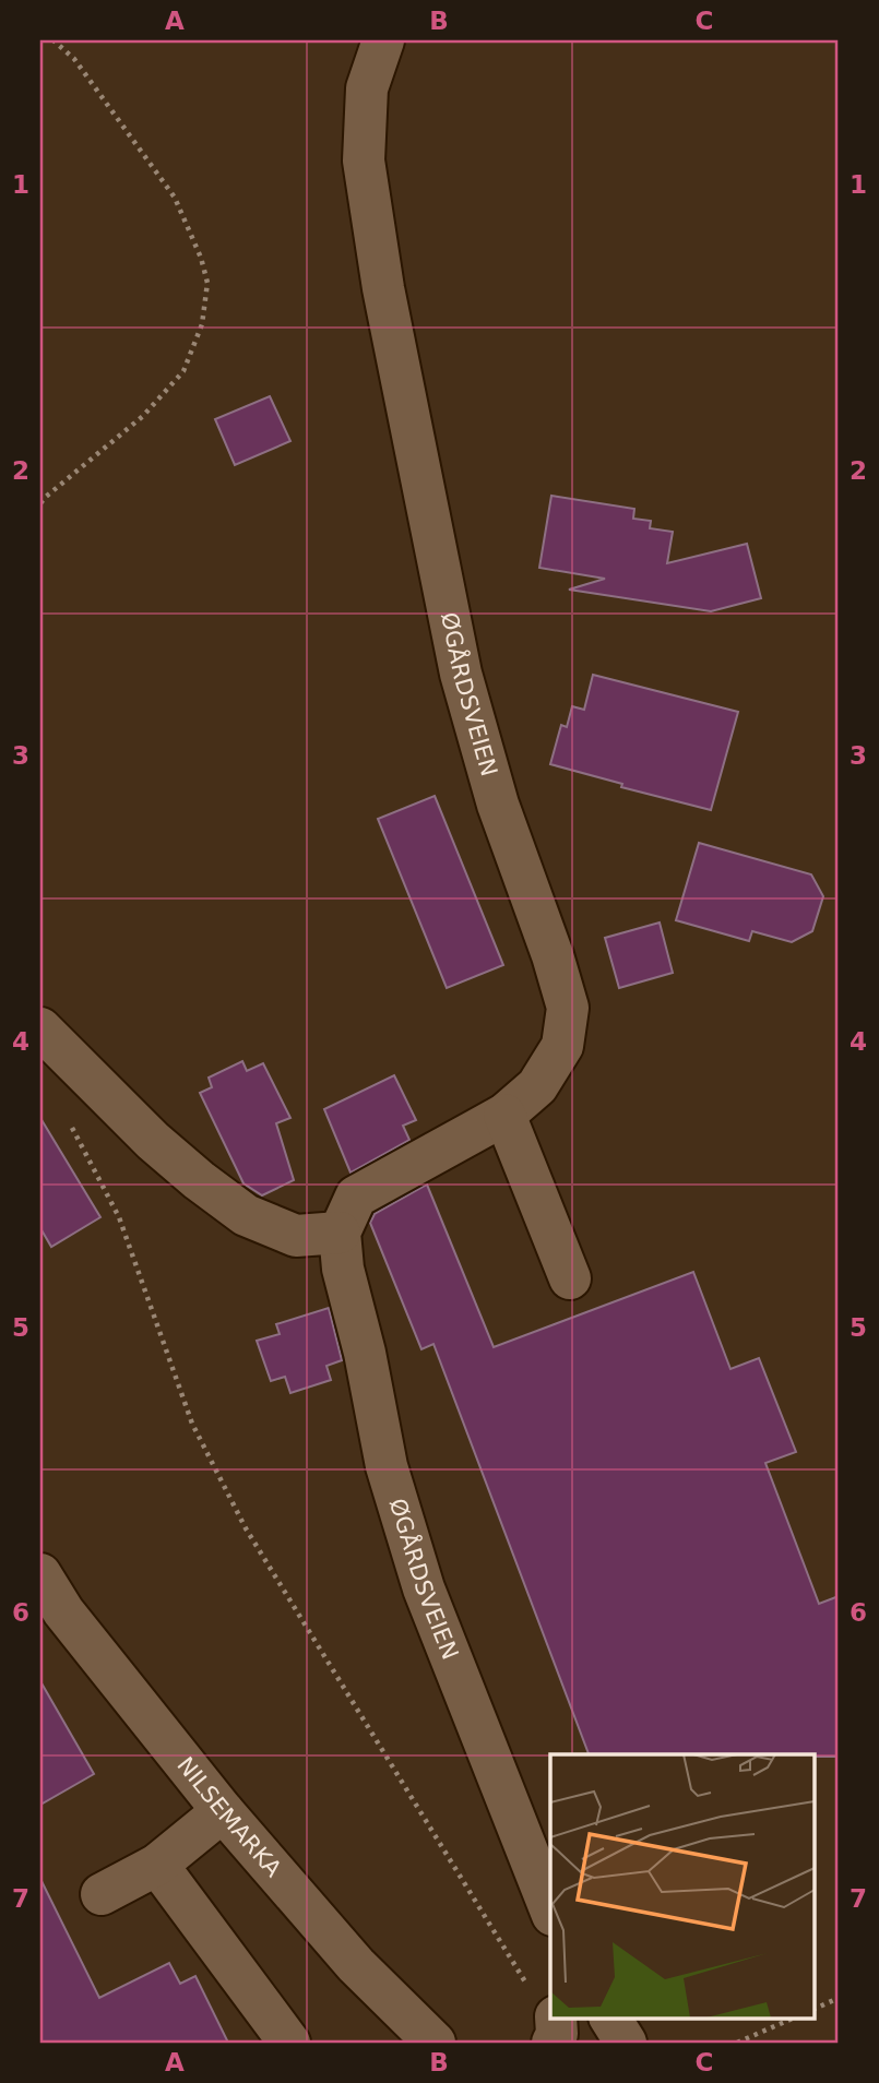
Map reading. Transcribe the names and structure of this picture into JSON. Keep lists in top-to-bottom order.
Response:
{
  "streets": {
    "street": ["ØGÅRDSVEIEN", "NILSEMARKA"]
  },
  "grid": {
    "columns": ["A", "B", "C"],
    "rows": [
      "1",
      "2",
      "3",
      "4",
      "5",
      "6",
      "7"
    ]
  }
}
